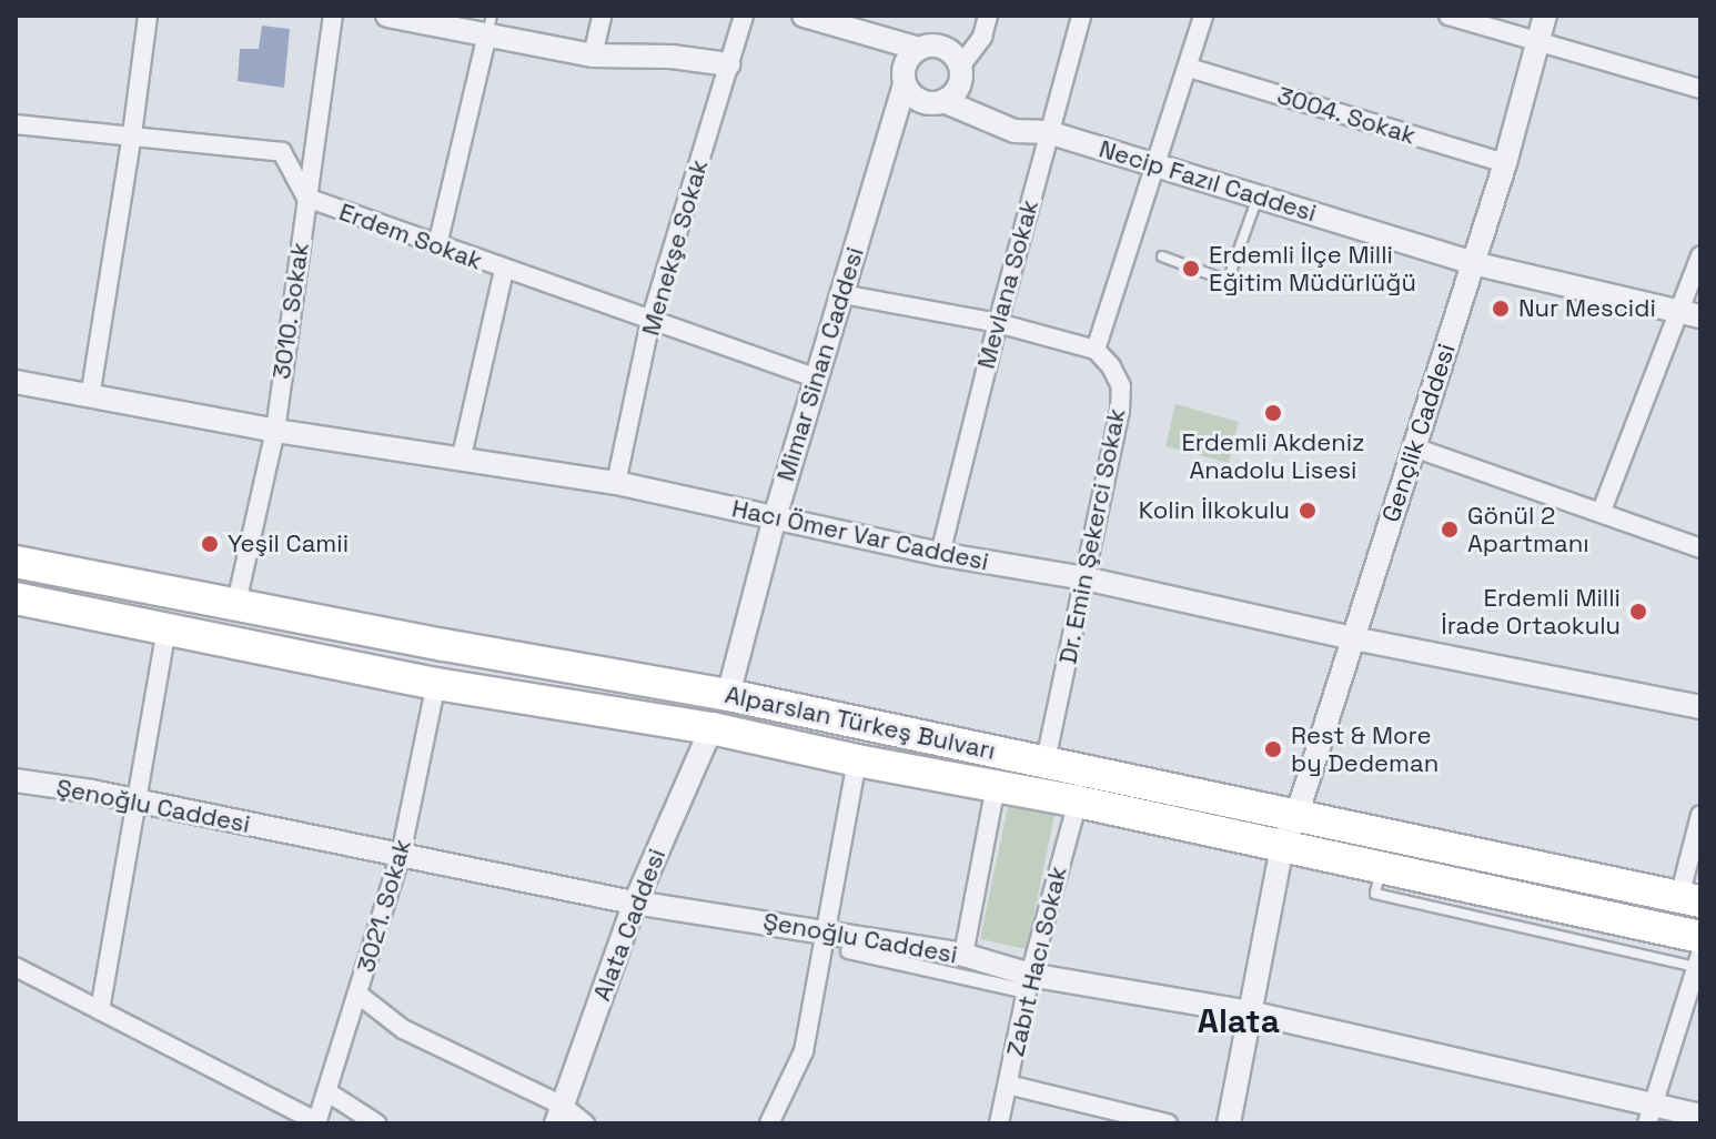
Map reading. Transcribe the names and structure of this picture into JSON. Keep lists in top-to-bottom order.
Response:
{
  "streets": {
    "highway": ["Alparslan Türkeş Bulvarı"],
    "street": [
      "3004. Sokak",
      "Necip Fazıl Caddesi",
      "Erdem Sokak",
      "Menekşe Sokak",
      "Mevlana Sokak",
      "3010. Sokak",
      "Mimar Sinan Caddesi",
      "Gençlik Caddesi",
      "Hacı Ömer Var Caddesi",
      "Dr. Emin Şekerci Sokak",
      "Şenoğlu Caddesi",
      "3021. Sokak",
      "Alata Caddesi",
      "Zabıt Hacı Sokak"
    ]
  },
  "crossings": [
    ["3004. Sokak", "Gençlik Caddesi"],
    ["Necip Fazıl Caddesi", "Mevlana Sokak"],
    ["Necip Fazıl Caddesi", "Mimar Sinan Caddesi"],
    ["Necip Fazıl Caddesi", "Gençlik Caddesi"],
    ["Erdem Sokak", "Menekşe Sokak"],
    ["Erdem Sokak", "3010. Sokak"],
    ["Erdem Sokak", "Mimar Sinan Caddesi"],
    ["Menekşe Sokak", "Hacı Ömer Var Caddesi"],
    ["Mevlana Sokak", "Hacı Ömer Var Caddesi"],
    ["3010. Sokak", "Hacı Ömer Var Caddesi"],
    ["3010. Sokak", "Alparslan Türkeş Bulvarı"],
    ["Mimar Sinan Caddesi", "Hacı Ömer Var Caddesi"],
    ["Mimar Sinan Caddesi", "Alparslan Türkeş Bulvarı"],
    ["Gençlik Caddesi", "Hacı Ömer Var Caddesi"],
    ["Gençlik Caddesi", "Alparslan Türkeş Bulvarı"],
    ["Gençlik Caddesi", "Şenoğlu Caddesi"],
    ["Hacı Ömer Var Caddesi", "Dr. Emin Şekerci Sokak"],
    ["Dr. Emin Şekerci Sokak", "Alparslan Türkeş Bulvarı"],
    ["Alparslan Türkeş Bulvarı", "3021. Sokak"],
    ["Alparslan Türkeş Bulvarı", "Alata Caddesi"],
    ["Alparslan Türkeş Bulvarı", "Zabıt Hacı Sokak"],
    ["Şenoğlu Caddesi", "3021. Sokak"],
    ["Şenoğlu Caddesi", "Alata Caddesi"],
    ["Şenoğlu Caddesi", "Zabıt Hacı Sokak"]
  ],
  "districts": ["Alata"],
  "places": [
    "Erdemli İlçe Milli Eğitim Müdürlüğü",
    "Nur Mescidi",
    "Erdemli Akdeniz Anadolu Lisesi",
    "Kolin İlkokulu",
    "Gönül 2 Apartmanı",
    "Yeşil Camii",
    "Erdemli Milli İrade Ortaokulu",
    "Rest & More by Dedeman"
  ]
}
